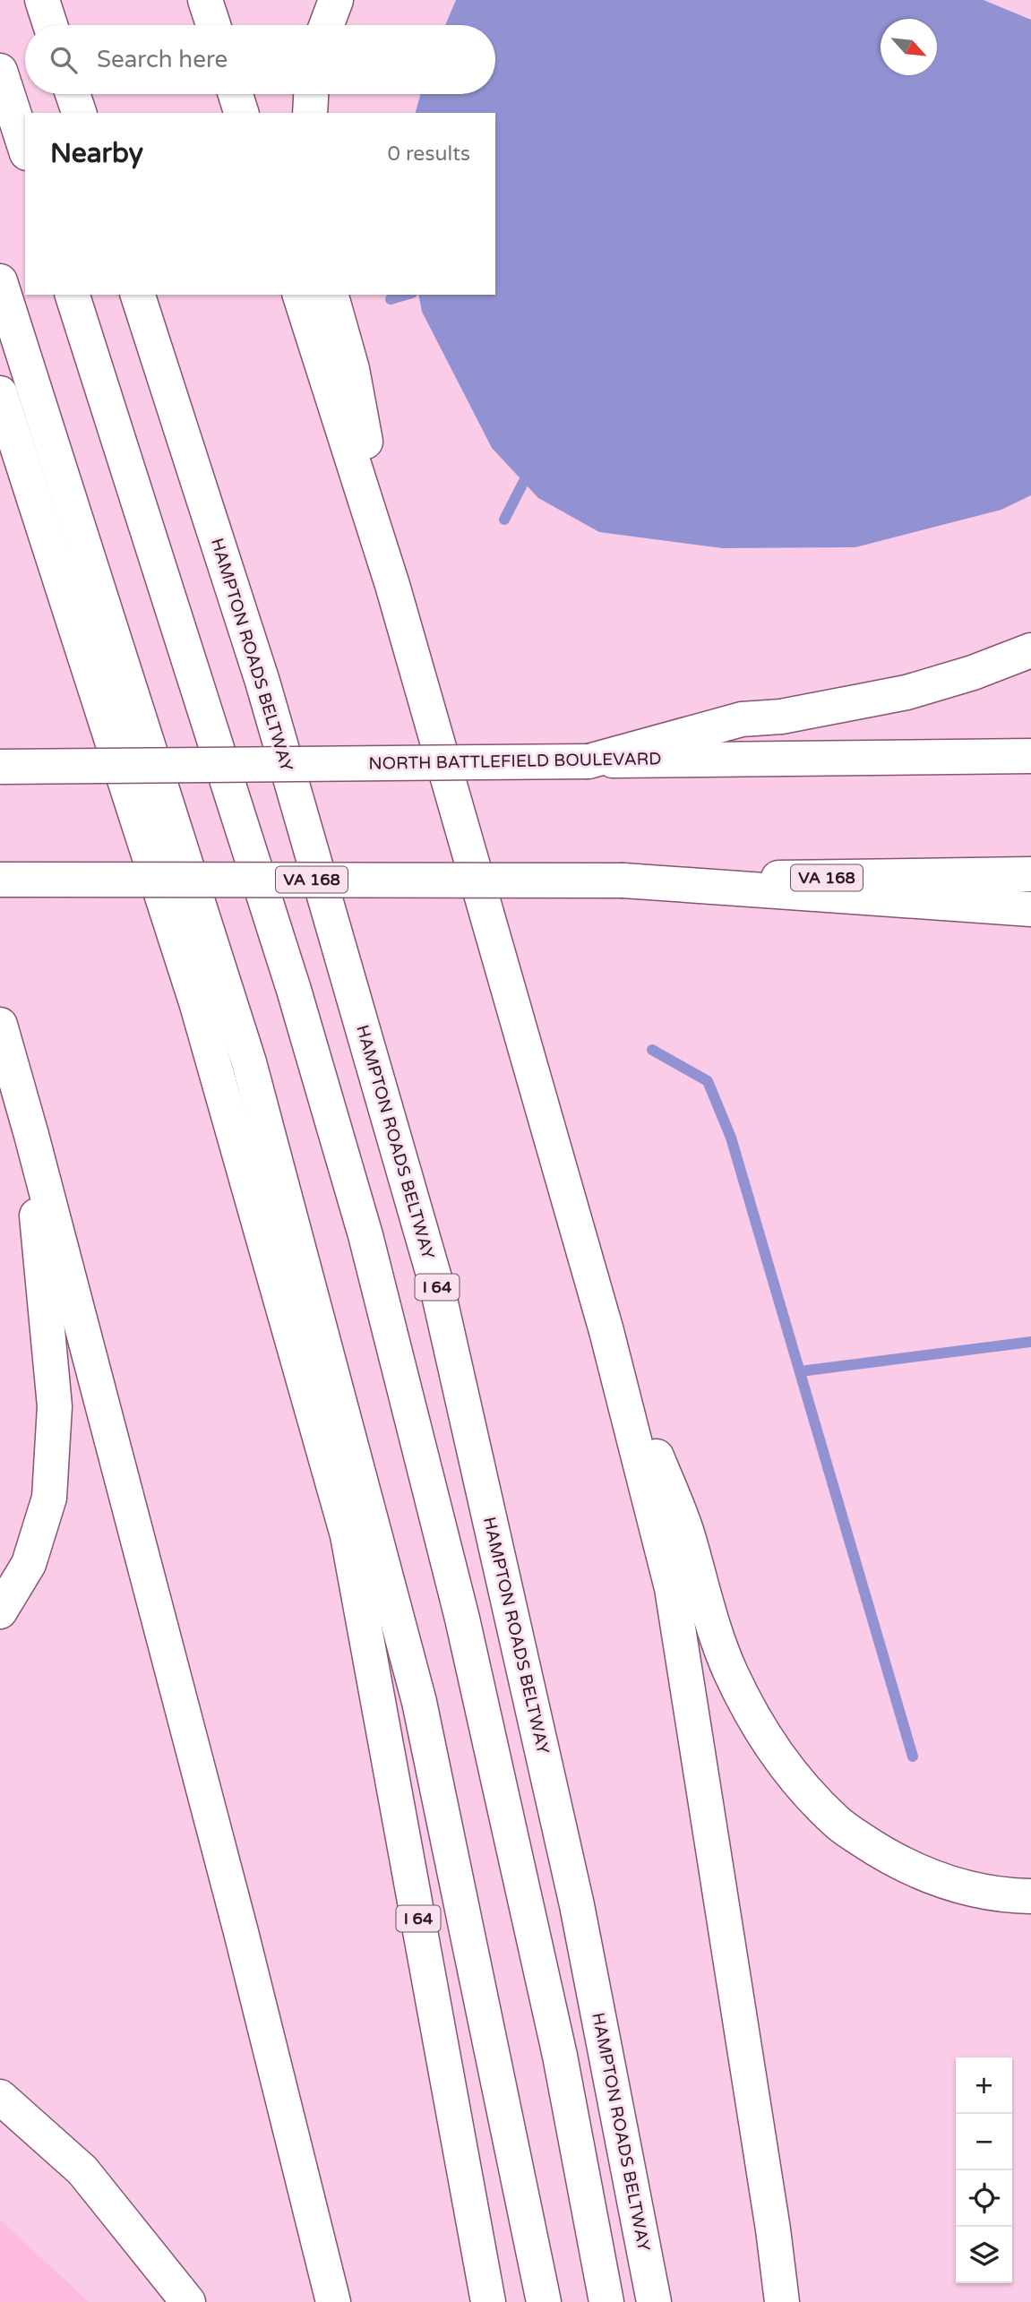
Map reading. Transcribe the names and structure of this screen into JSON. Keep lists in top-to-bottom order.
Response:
{
  "streets": {
    "main road": [
      "HAMPTON ROADS BELTWAY",
      "NORTH BATTLEFIELD BOULEVARD",
      "VA 168",
      "I 64"
    ]
  },
  "north": "bottom right",
  "page": {
    "search": "Search here",
    "heading": ["Nearby", "0 results"],
    "map_buttons": ["+", "−"]
  }
}
